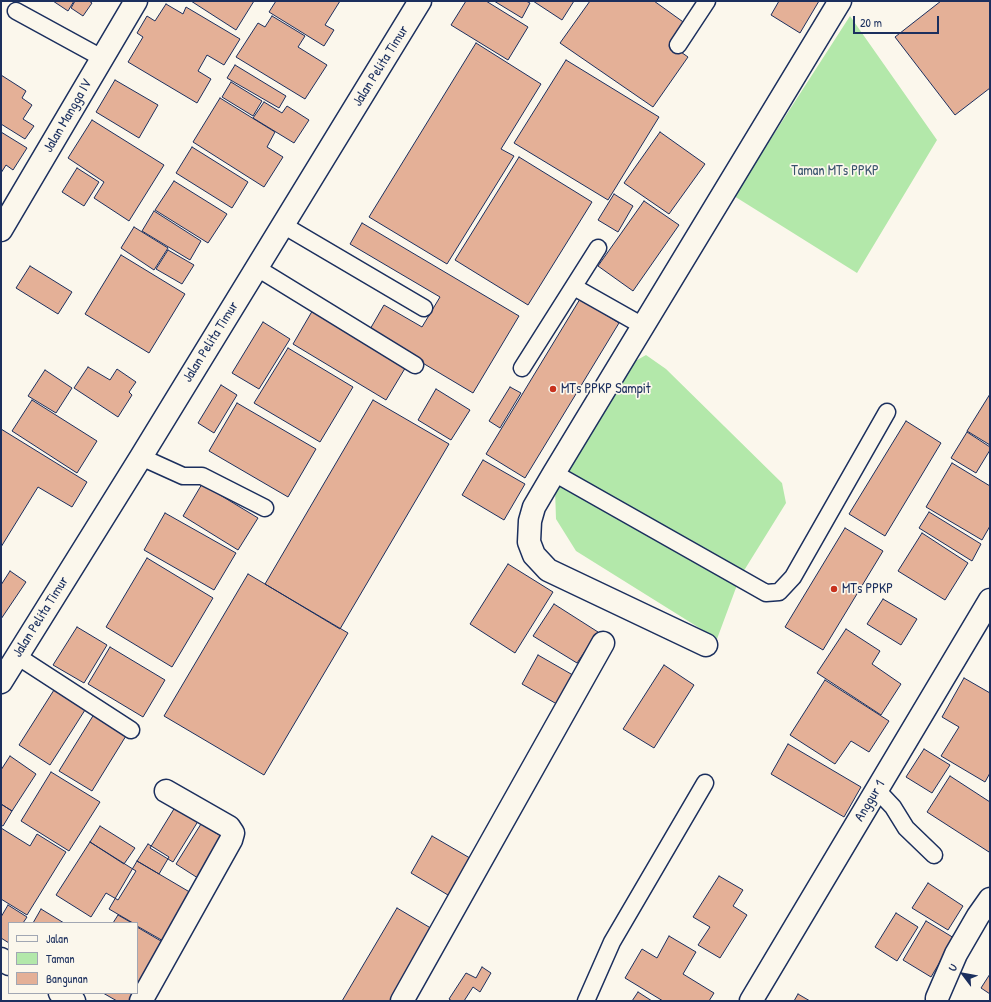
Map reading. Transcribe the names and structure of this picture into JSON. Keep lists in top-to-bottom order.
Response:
{
  "streets": {
    "street": ["Jalan Pelita Timur", "Jalan Mangga IV", "Anggur 1"]
  },
  "parks": ["Taman MTs PPKP"],
  "places": ["MTs PPKP Sampit", "MTs PPKP"],
  "legend": ["Jalan", "Taman", "Bangunan"],
  "scale_bar": "20 m",
  "north": "top left"
}
